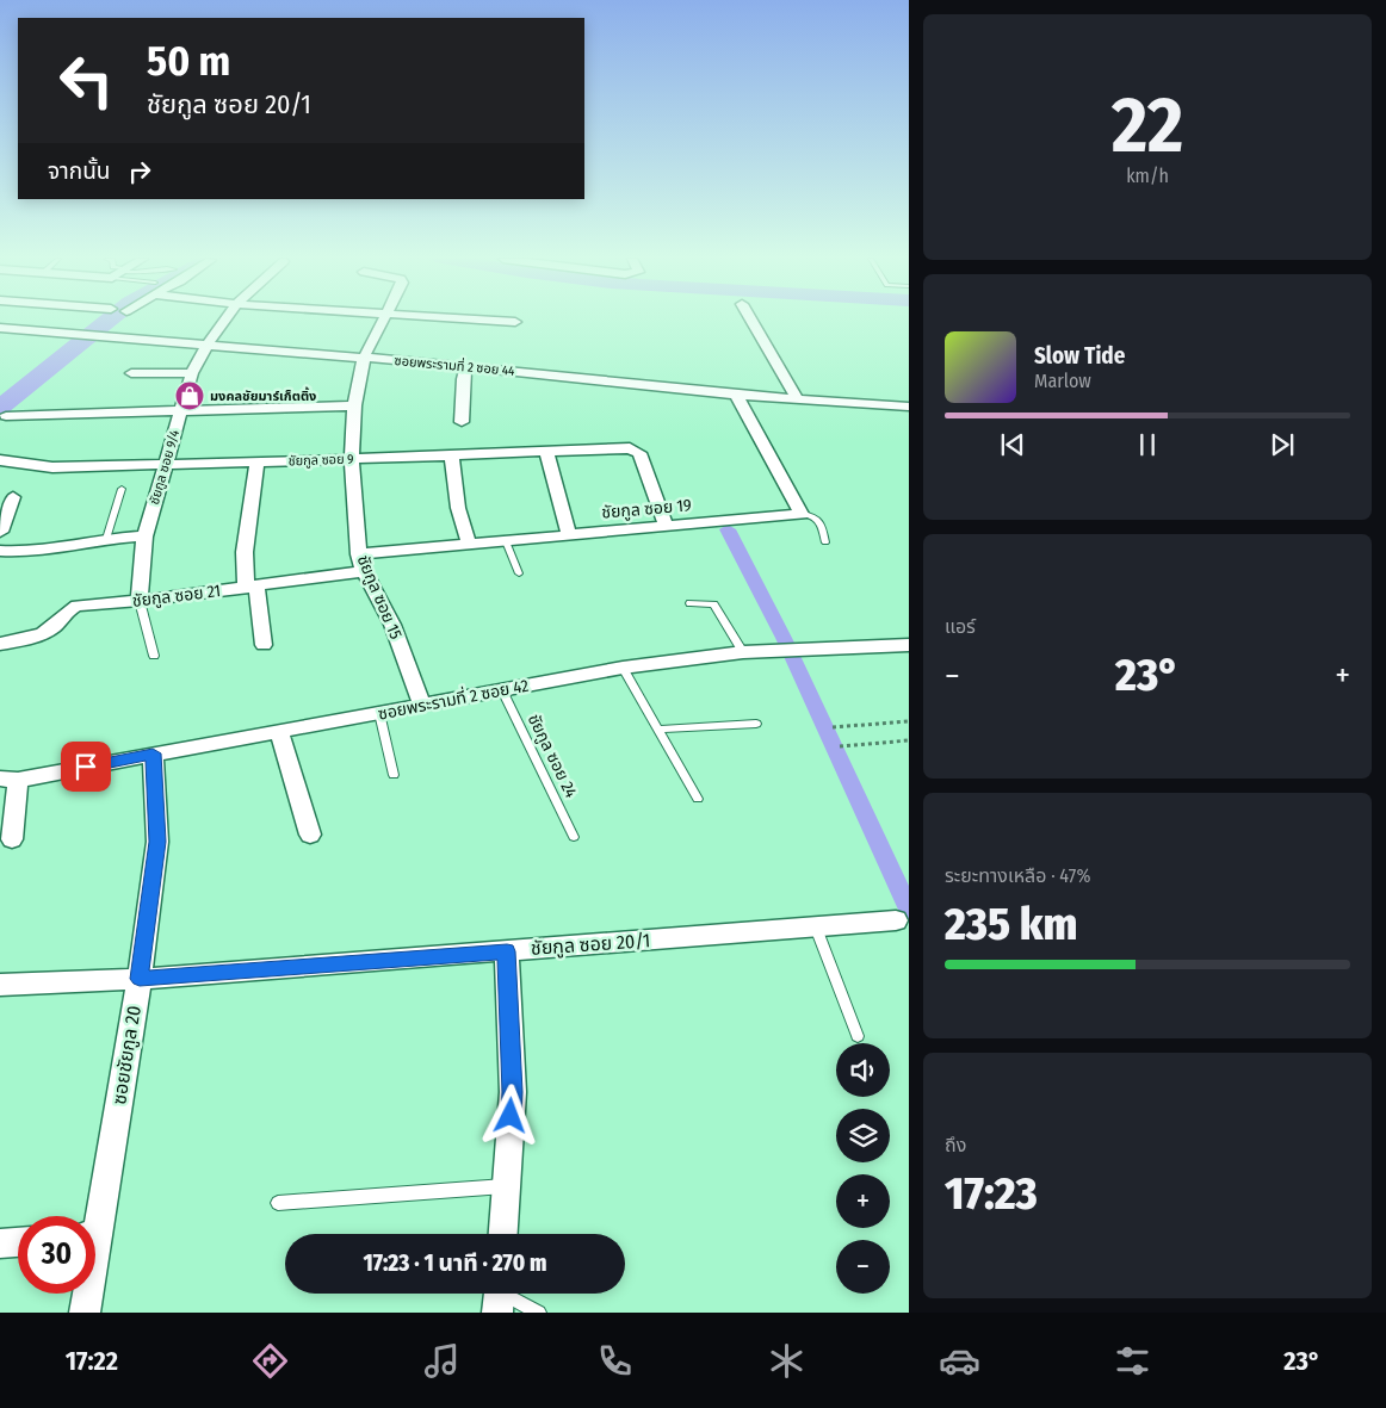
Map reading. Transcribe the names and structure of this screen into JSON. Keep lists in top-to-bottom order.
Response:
{
  "streets": {
    "street": [
      "ซอยพระรามที่ 2 ซอย 44",
      "ชัยกูล ซอย 9",
      "ชัยกูล ซอย 9/4",
      "ชัยกูล ซอย 19",
      "ชัยกูล ซอย 21",
      "ชัยกูล ซอย 15",
      "ซอยพระรามที่ 2 ซอย 42",
      "ชัยกูล ซอย 20/1",
      "ซอยชัยกูล 20"
    ],
    "lane": ["ชัยกูล ซอย 24"]
  },
  "crossings": [
    ["ซอยพระรามที่ 2 ซอย 44", "ชัยกูล ซอย 9/4"],
    ["ซอยพระรามที่ 2 ซอย 44", "ชัยกูล ซอย 15"],
    ["ชัยกูล ซอย 9", "ชัยกูล ซอย 9/4"],
    ["ชัยกูล ซอย 9", "ชัยกูล ซอย 19"],
    ["ชัยกูล ซอย 9", "ชัยกูล ซอย 15"],
    ["ชัยกูล ซอย 9/4", "ชัยกูล ซอย 21"],
    ["ชัยกูล ซอย 19", "ชัยกูล ซอย 15"],
    ["ชัยกูล ซอย 21", "ชัยกูล ซอย 15"],
    ["ชัยกูล ซอย 15", "ซอยพระรามที่ 2 ซอย 42"],
    ["ซอยพระรามที่ 2 ซอย 42", "ชัยกูล ซอย 24"],
    ["ซอยพระรามที่ 2 ซอย 42", "ซอยชัยกูล 20"],
    ["ชัยกูล ซอย 20/1", "ซอยชัยกูล 20"]
  ],
  "places": {
    "shop": ["มงคลชัยมาร์เก็ตติ้ง"]
  },
  "page": {
    "tile": [
      ["22", "km/h"],
      "แอร์",
      ["ระยะทางเหลือ · 47%", "235 km"],
      ["ถึง", "17:23"]
    ],
    "turn": ["50 m", "ชัยกูล ซอย 20/1"],
    "then": "จากนั้น",
    "song": ["Slow Tide", "Marlow"],
    "heat": ["−", "23°", "+"],
    "map_buttons": ["+", "−"],
    "limit": "30",
    "trip": "17:23 · 1 นาที · 270 m",
    "tabs": ["17:22", "23°"]
  }
}
